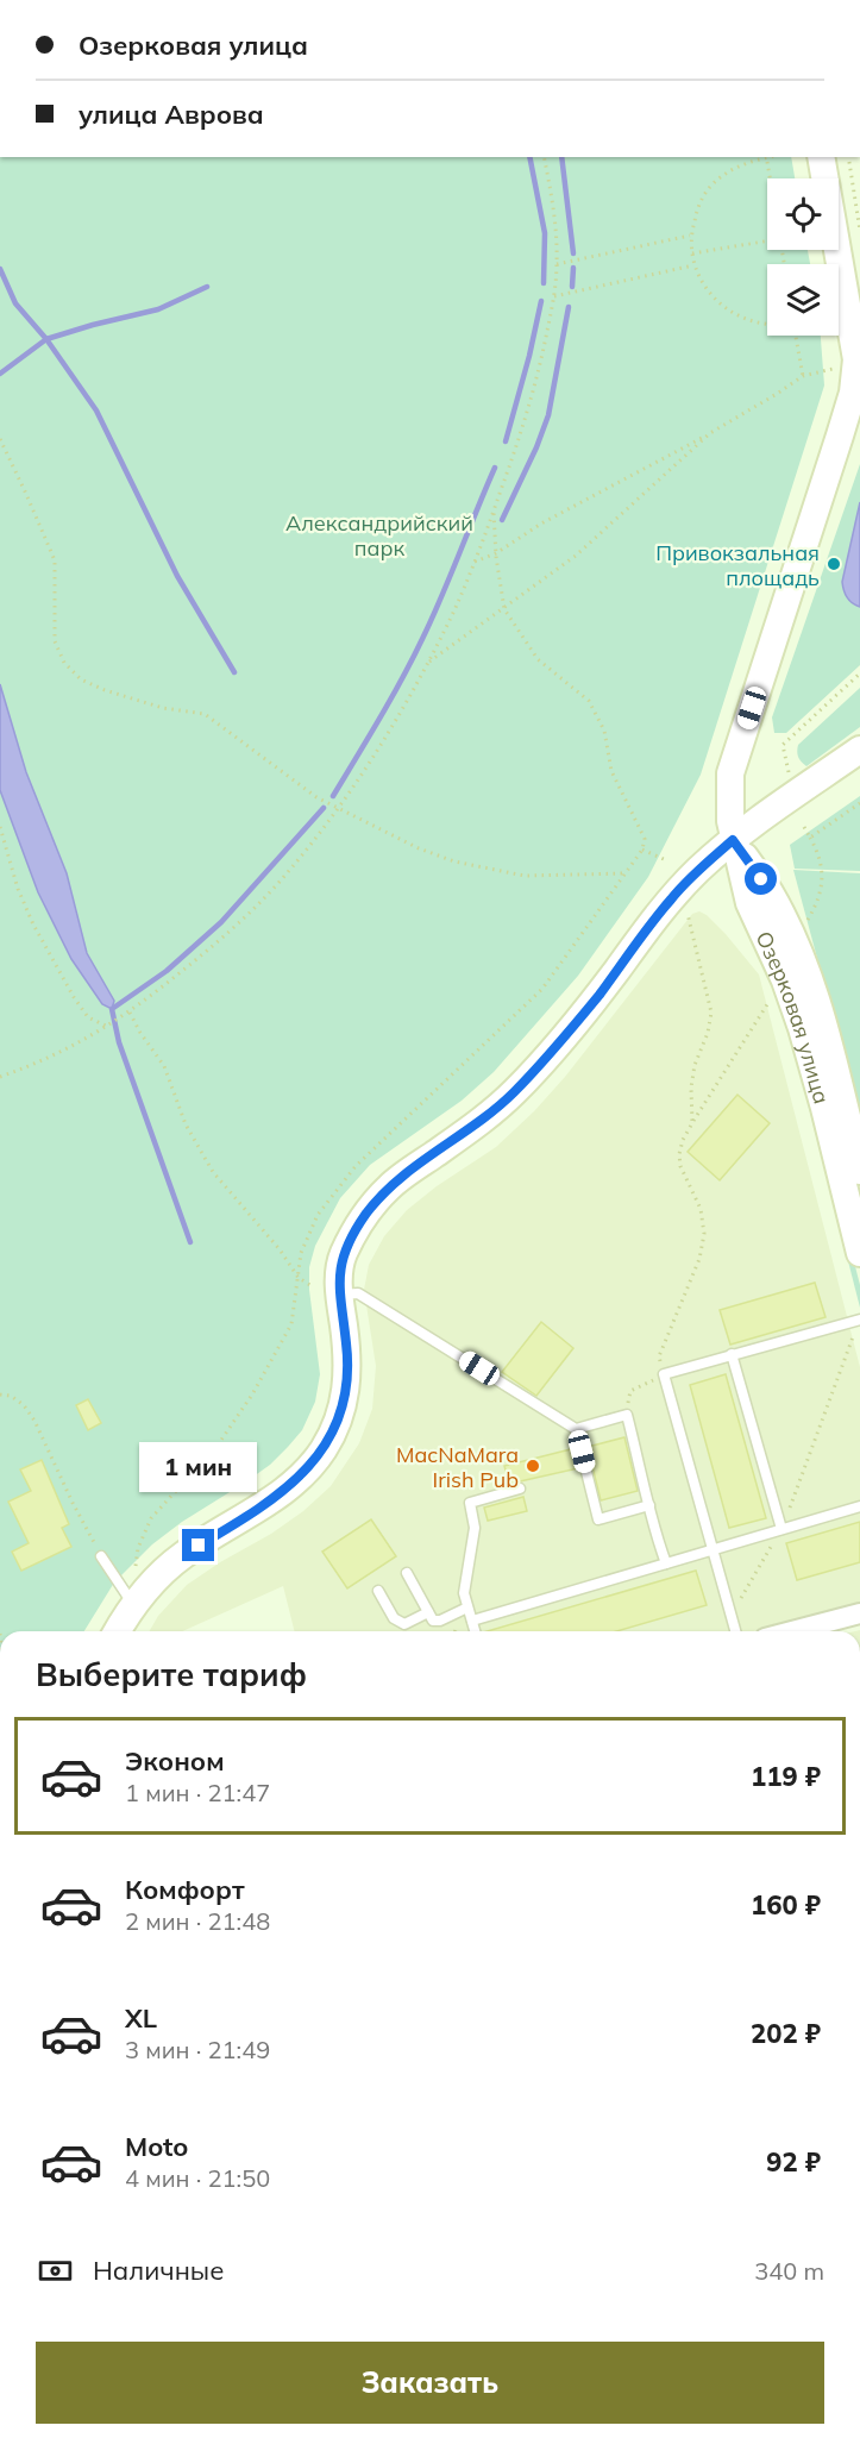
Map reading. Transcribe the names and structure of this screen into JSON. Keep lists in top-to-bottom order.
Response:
{
  "streets": {
    "street": ["Озерковая улица"]
  },
  "parks": ["Александрийский парк"],
  "places": ["Привокзальная площадь", "MacNaMara Irish Pub"],
  "page": {
    "banner": ["Озерковая улица", "улица Аврова"],
    "bubble": "1 мин",
    "heading": "Выберите тариф",
    "list": [
      {
        "name": "Эконом",
        "note": "1 мин · 21:47",
        "value": "119 ₽"
      },
      {
        "name": "Комфорт",
        "note": "2 мин · 21:48",
        "value": "160 ₽"
      },
      {
        "name": "XL",
        "note": "3 мин · 21:49",
        "value": "202 ₽"
      },
      {
        "name": "Moto",
        "note": "4 мин · 21:50",
        "value": "92 ₽"
      }
    ],
    "pay": ["Наличные", "340 m"],
    "buttons": "Заказать"
  }
}
